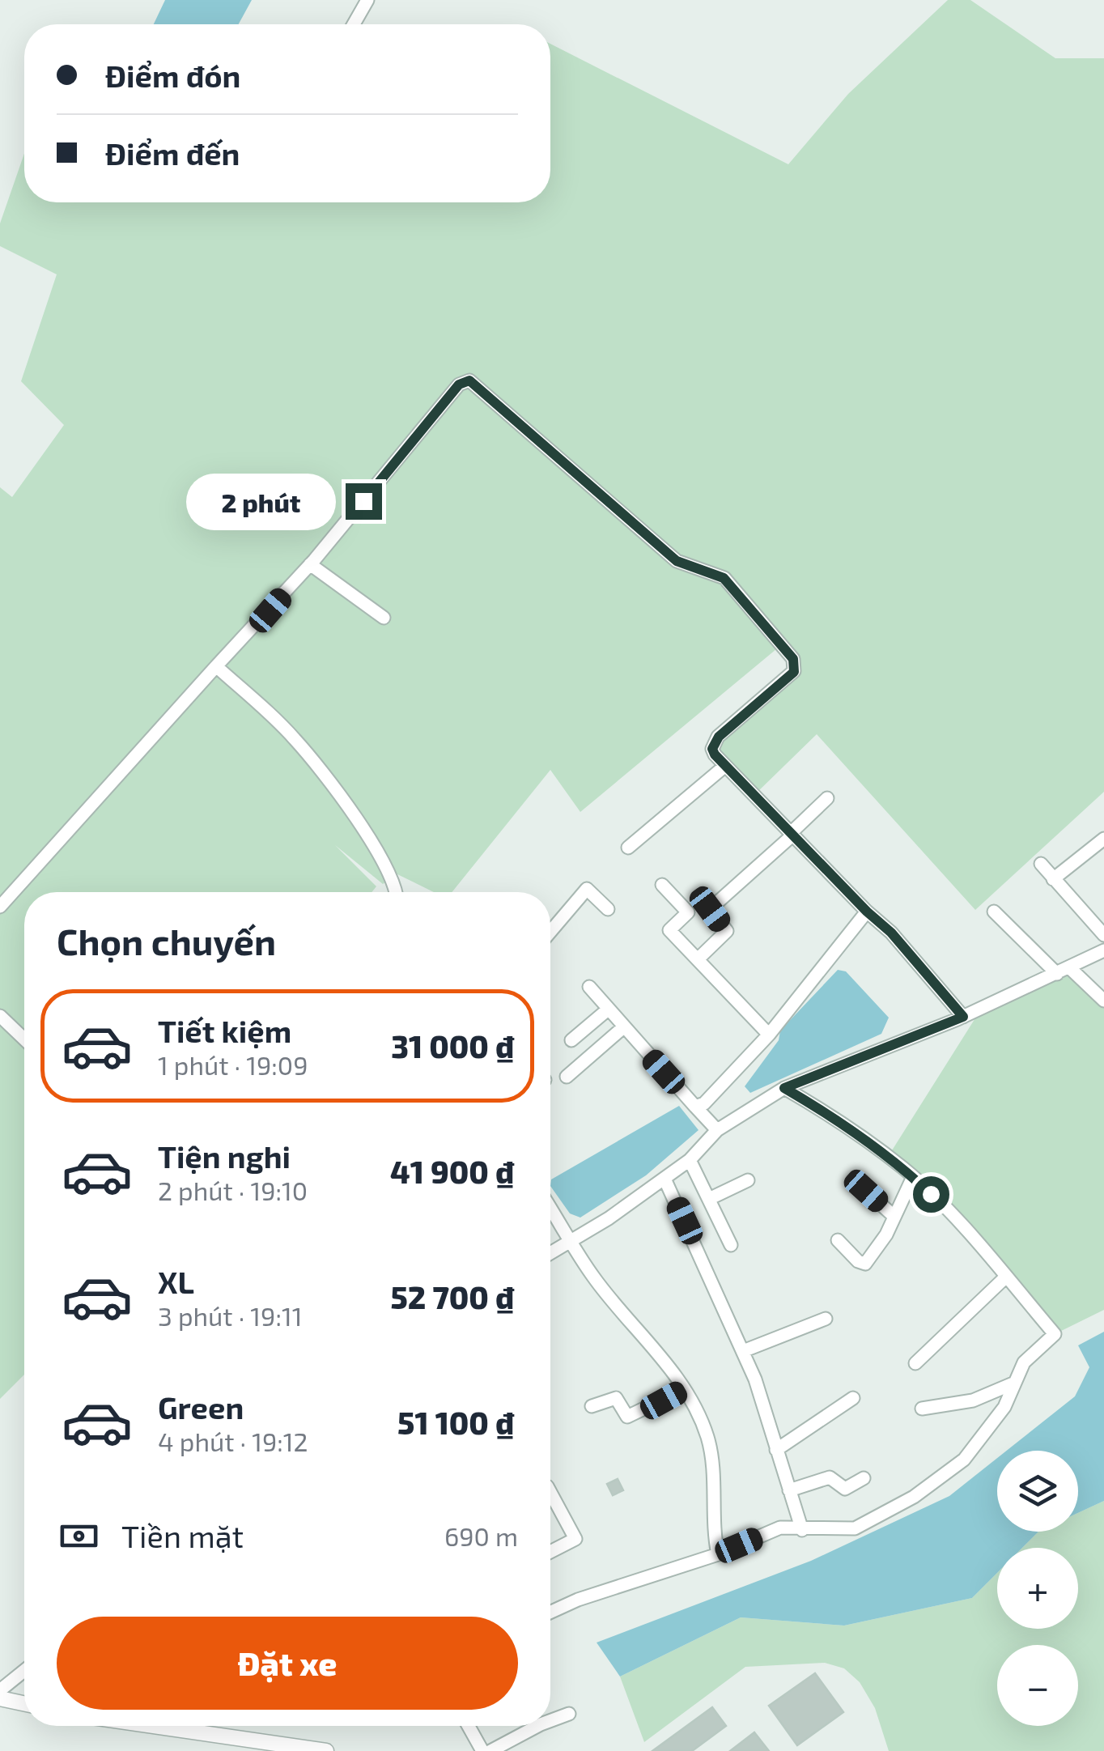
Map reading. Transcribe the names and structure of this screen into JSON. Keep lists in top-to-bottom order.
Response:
{
  "page": {
    "banner": ["Điểm đón", "Điểm đến"],
    "bubble": "2 phút",
    "heading": "Chọn chuyến",
    "list": [
      {
        "name": "Tiết kiệm",
        "note": "1 phút · 19:09",
        "value": "31 000 ₫"
      },
      {
        "name": "Tiện nghi",
        "note": "2 phút · 19:10",
        "value": "41 900 ₫"
      },
      {
        "name": "XL",
        "note": "3 phút · 19:11",
        "value": "52 700 ₫"
      },
      {
        "name": "Green",
        "note": "4 phút · 19:12",
        "value": "51 100 ₫"
      }
    ],
    "map_buttons": ["+", "−"],
    "pay": ["Tiền mặt", "690 m"],
    "buttons": "Đặt xe"
  }
}
